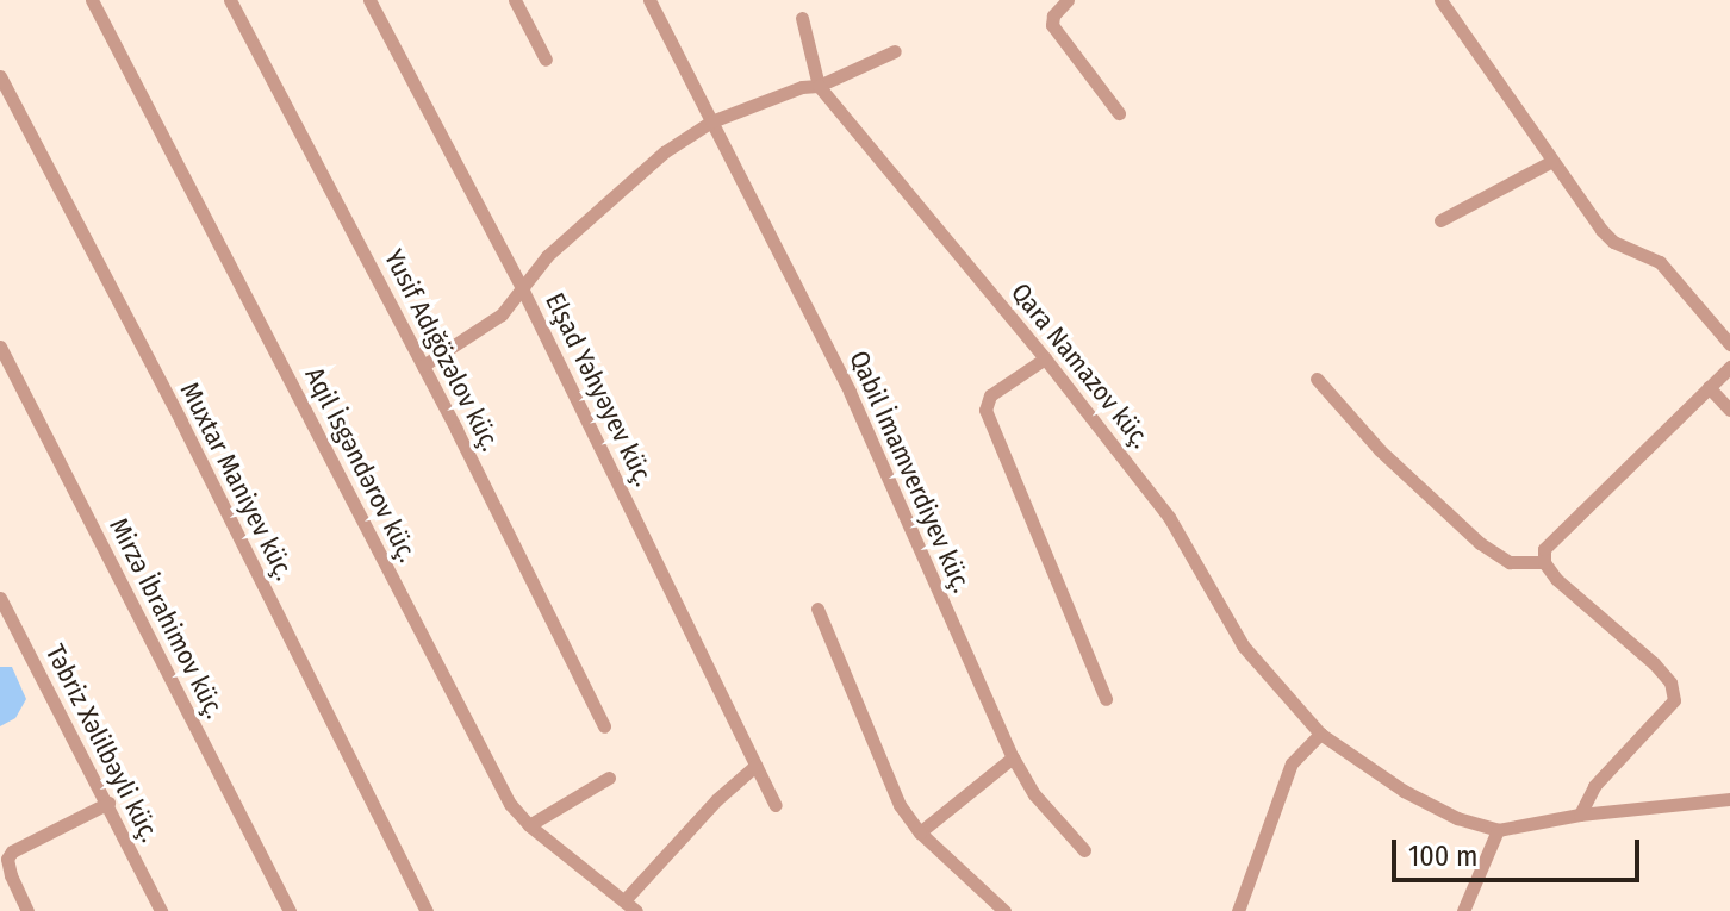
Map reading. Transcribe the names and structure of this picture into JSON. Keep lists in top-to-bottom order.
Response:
{
  "streets": {
    "street": [
      "Yusif Adığözəlov küç.",
      "Qara Namazov küç.",
      "Elşad Yəhyəyev küç.",
      "Aqil İsgəndərov küç.",
      "Qabil İmamverdiyev küç.",
      "Muxtar Maniyev küç.",
      "Mirzə İbrahimov küç.",
      "Təbriz Xəlilbəyli küç."
    ]
  },
  "scale_bar": "100 m"
}
